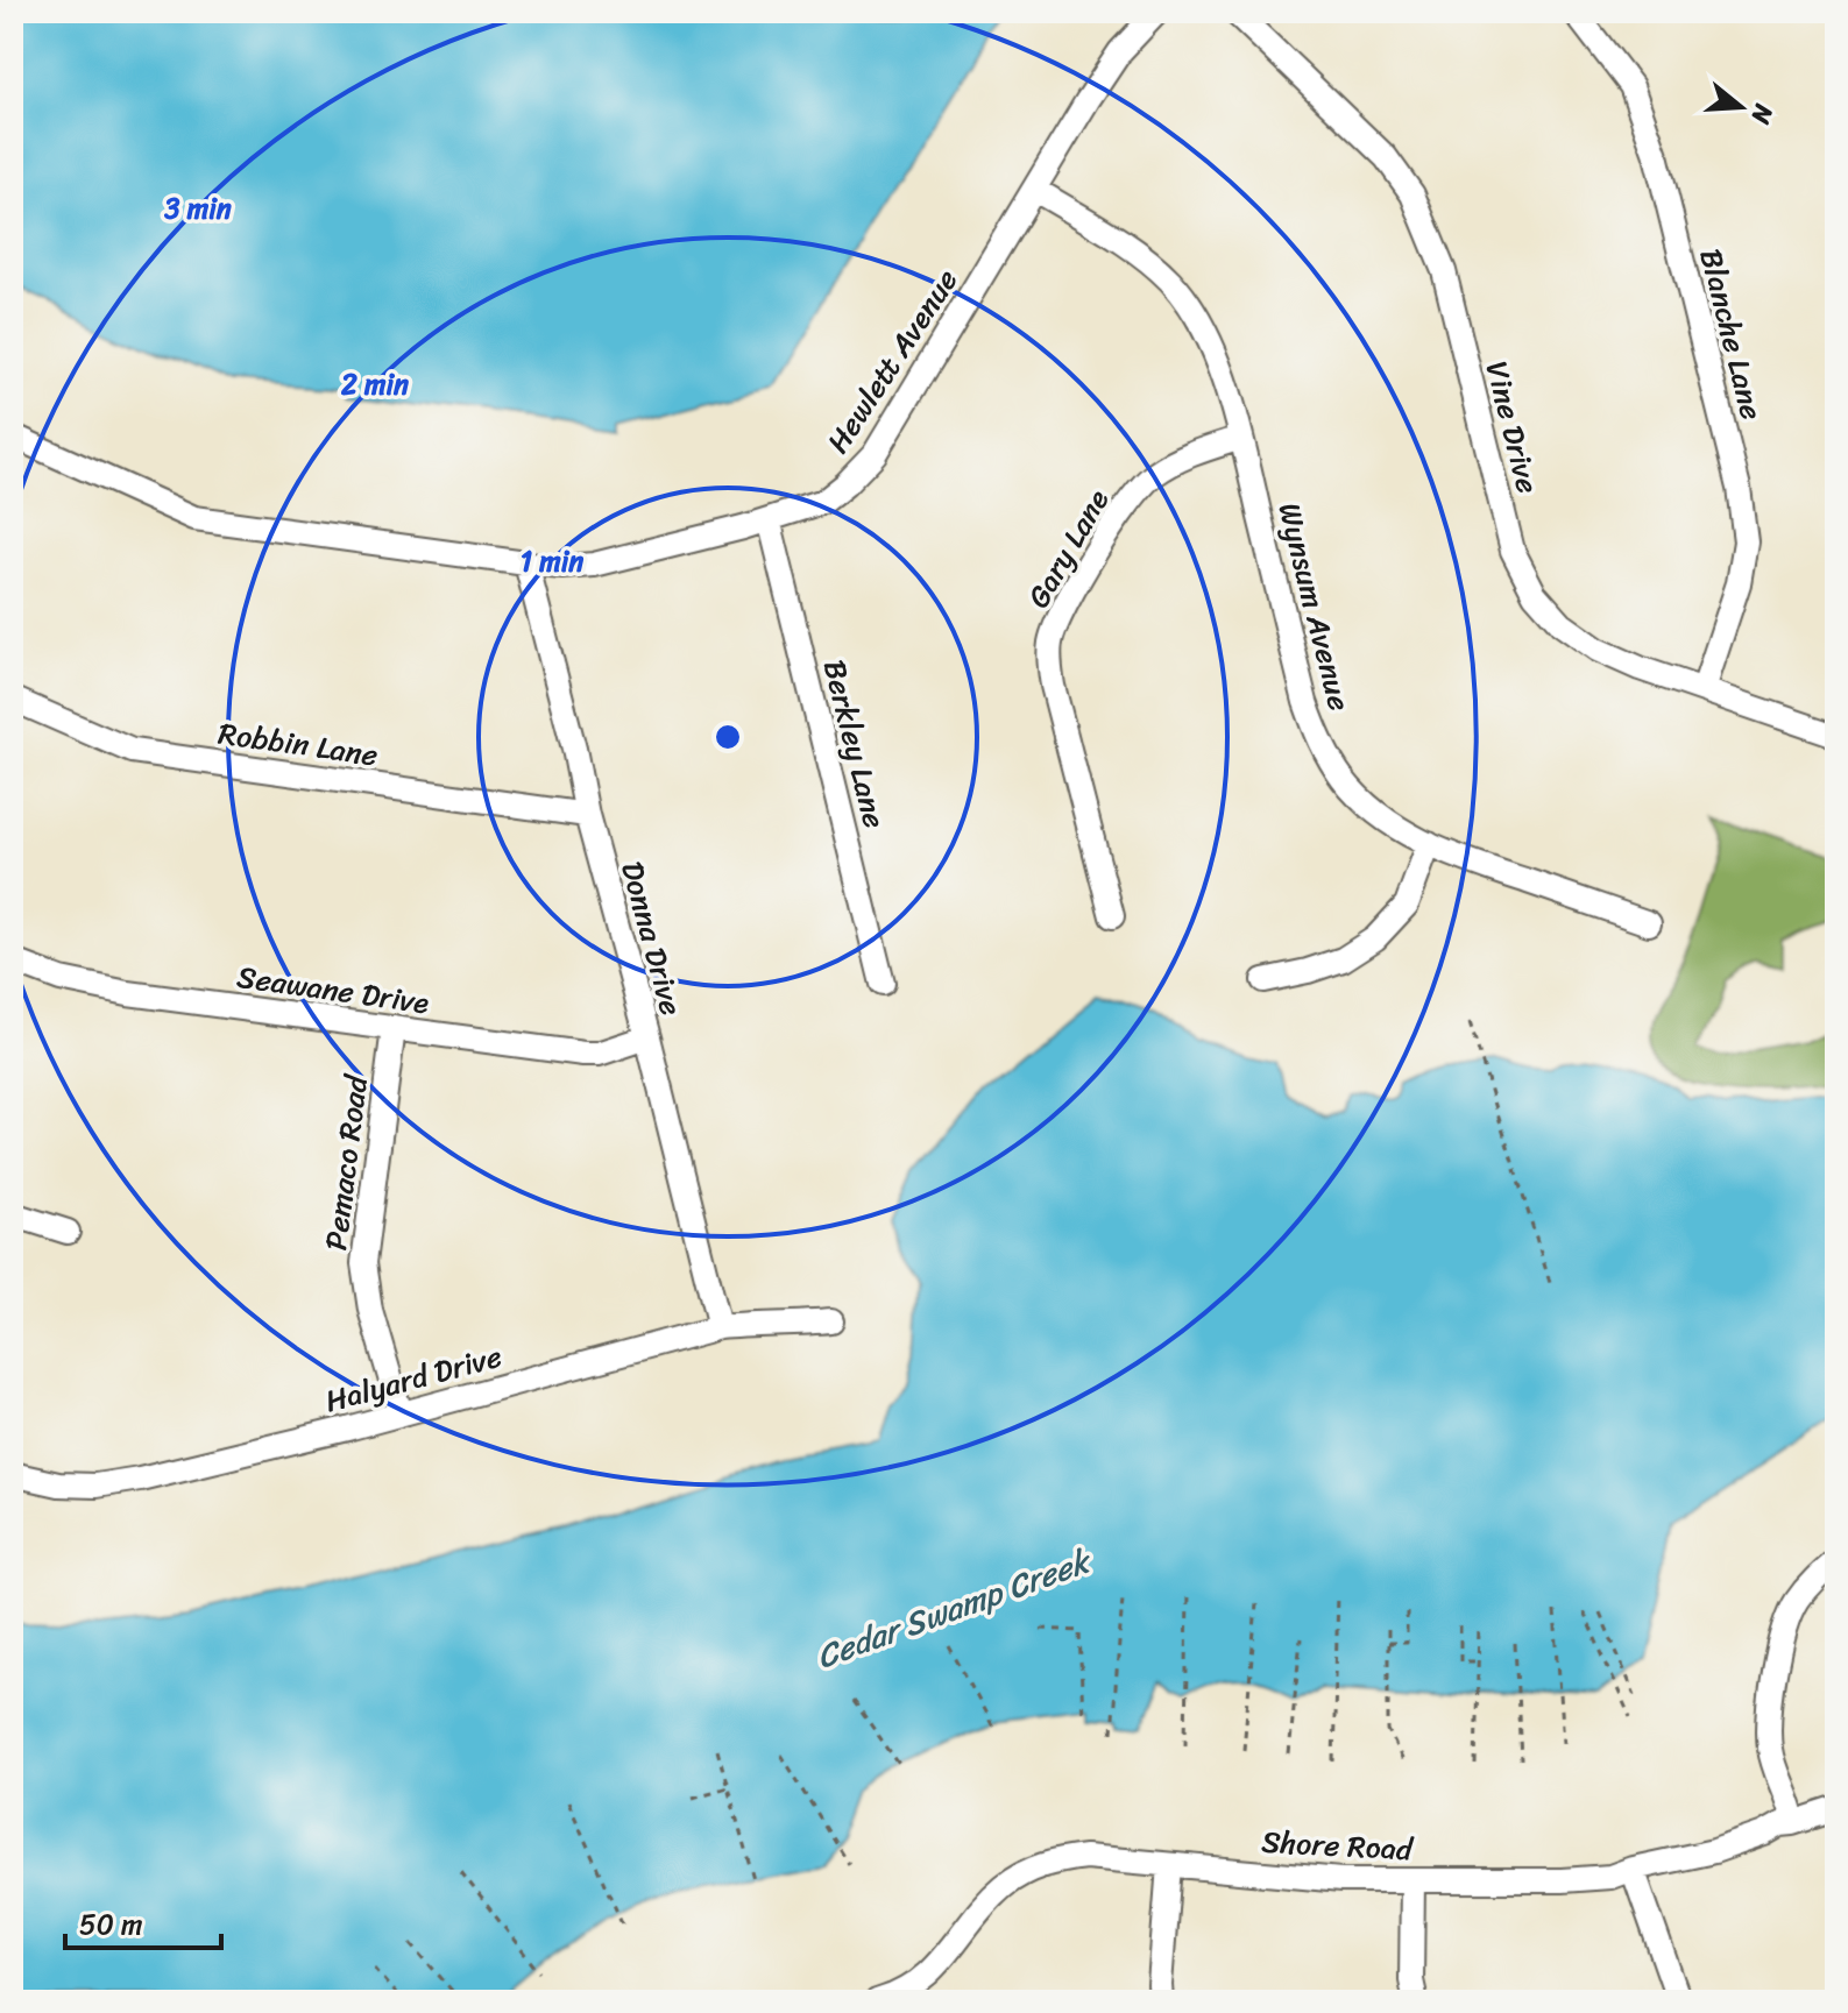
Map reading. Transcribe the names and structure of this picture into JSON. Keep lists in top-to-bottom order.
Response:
{
  "streets": {
    "street": [
      "Blanche Lane",
      "Hewlett Avenue",
      "Vine Drive",
      "Gary Lane",
      "Wynsum Avenue",
      "Robbin Lane",
      "Berkley Lane",
      "Donna Drive",
      "Seawane Drive",
      "Pemaco Road",
      "Halyard Drive",
      "Shore Road"
    ]
  },
  "crossings": [
    ["Blanche Lane", "Vine Drive"],
    ["Hewlett Avenue", "Wynsum Avenue"],
    ["Hewlett Avenue", "Berkley Lane"],
    ["Hewlett Avenue", "Donna Drive"],
    ["Gary Lane", "Wynsum Avenue"],
    ["Robbin Lane", "Donna Drive"],
    ["Donna Drive", "Seawane Drive"],
    ["Donna Drive", "Halyard Drive"],
    ["Seawane Drive", "Pemaco Road"],
    ["Pemaco Road", "Halyard Drive"]
  ],
  "water": ["Cedar Swamp Creek"],
  "scale_bar": "50 m",
  "north": "right",
  "rings": ["3 min", "2 min", "1 min"]
}
